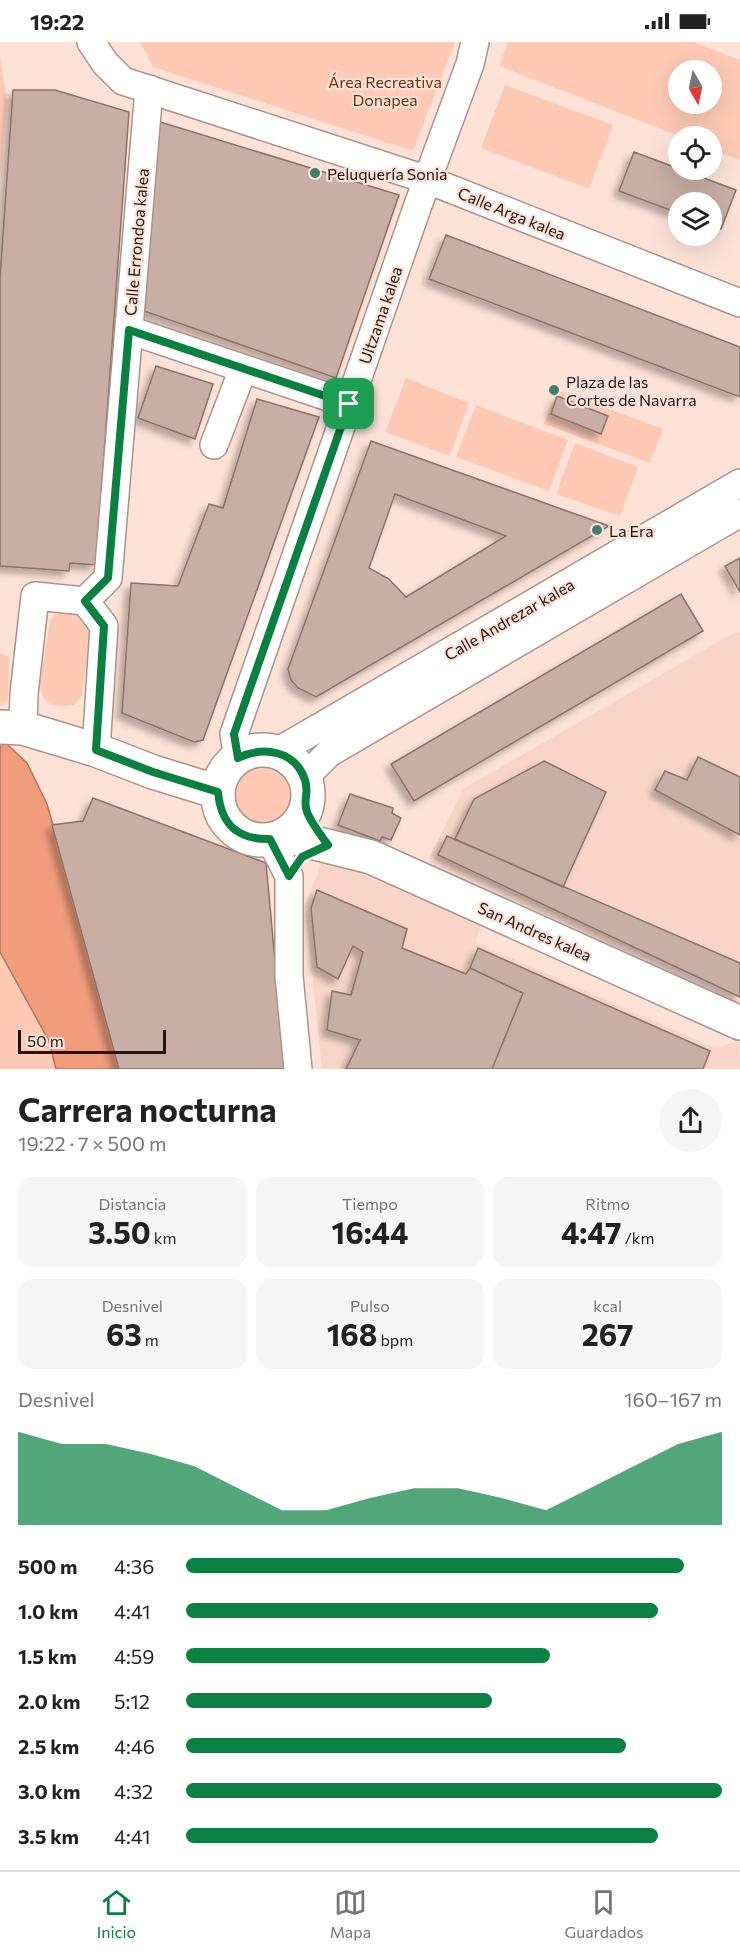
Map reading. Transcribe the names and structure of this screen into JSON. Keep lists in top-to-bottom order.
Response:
{
  "streets": {
    "main road": ["San Andres kalea"],
    "street": [
      "Calle Arga kalea",
      "Calle Errondoa kalea",
      "Ultzama kalea",
      "Calle Andrezar kalea"
    ]
  },
  "crossings": [
    ["Calle Arga kalea", "Calle Errondoa kalea"],
    ["Calle Arga kalea", "Ultzama kalea"],
    ["Ultzama kalea", "Calle Andrezar kalea"],
    ["Ultzama kalea", "San Andres kalea"],
    ["Calle Andrezar kalea", "San Andres kalea"]
  ],
  "parks": ["Área Recreativa Donapea"],
  "places": ["Peluquería Sonia", "Plaza de las Cortes de Navarra", "La Era"],
  "scale_bar": "50 m",
  "north": "bottom",
  "page": {
    "status": "19:22",
    "scale": "50 m",
    "heading": ["Carrera nocturna", "19:22 · 7 × 500 m"],
    "stats": [
      ["Distancia", "3.50 km"],
      ["Tiempo", "16:44"],
      ["Ritmo", "4:47 /km"],
      ["Desnivel", "63 m"],
      ["Pulso", "168 bpm"],
      ["kcal", "267"]
    ],
    "chart": ["Desnivel", "160–167 m"],
    "list": [
      {
        "name": "500 m",
        "note": "4:36"
      },
      {
        "name": "1.0 km",
        "note": "4:41"
      },
      {
        "name": "1.5 km",
        "note": "4:59"
      },
      {
        "name": "2.0 km",
        "note": "5:12"
      },
      {
        "name": "2.5 km",
        "note": "4:46"
      },
      {
        "name": "3.0 km",
        "note": "4:32"
      },
      {
        "name": "3.5 km",
        "note": "4:41"
      }
    ],
    "tabs": ["Inicio", "Mapa", "Guardados"]
  }
}
